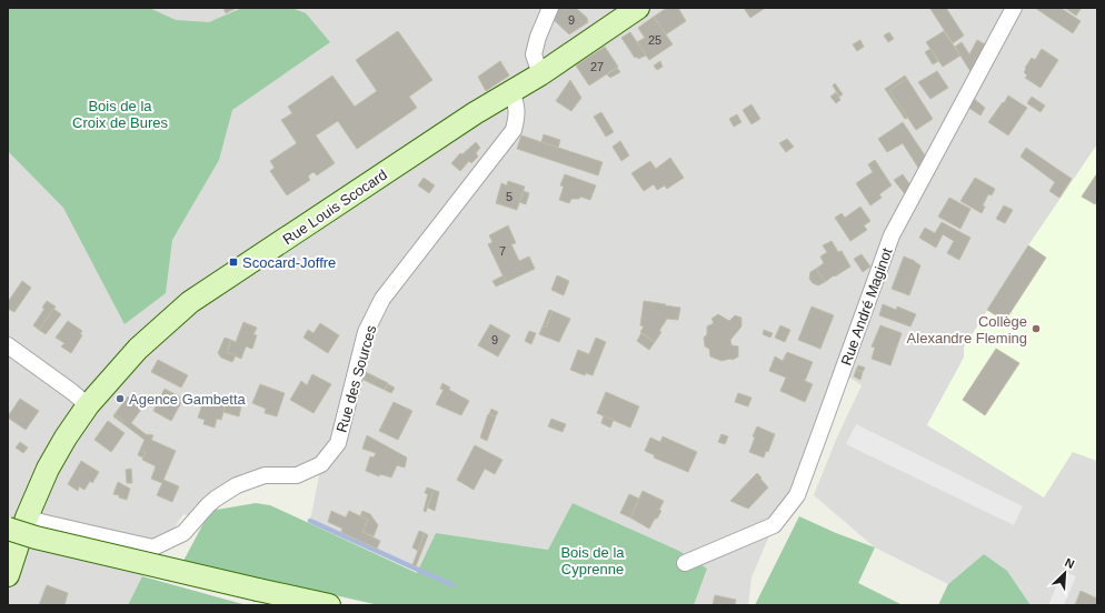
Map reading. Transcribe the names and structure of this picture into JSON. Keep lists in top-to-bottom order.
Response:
{
  "streets": {
    "main road": ["Rue Louis Scocard"],
    "street": ["Rue André Maginot", "Rue des Sources"]
  },
  "crossings": [
    ["Rue Louis Scocard", "Rue des Sources"]
  ],
  "parks": ["Bois de la Croix de Bures", "Bois de la Cyprenne"],
  "places": {
    "transit": ["Scocard-Joffre"],
    "other": ["Collège Alexandre Fleming", "Agence Gambetta"]
  },
  "house_numbers": [
    "9",
    "25",
    "27",
    "5",
    "7",
    "9"
  ],
  "north": "top right"
}
